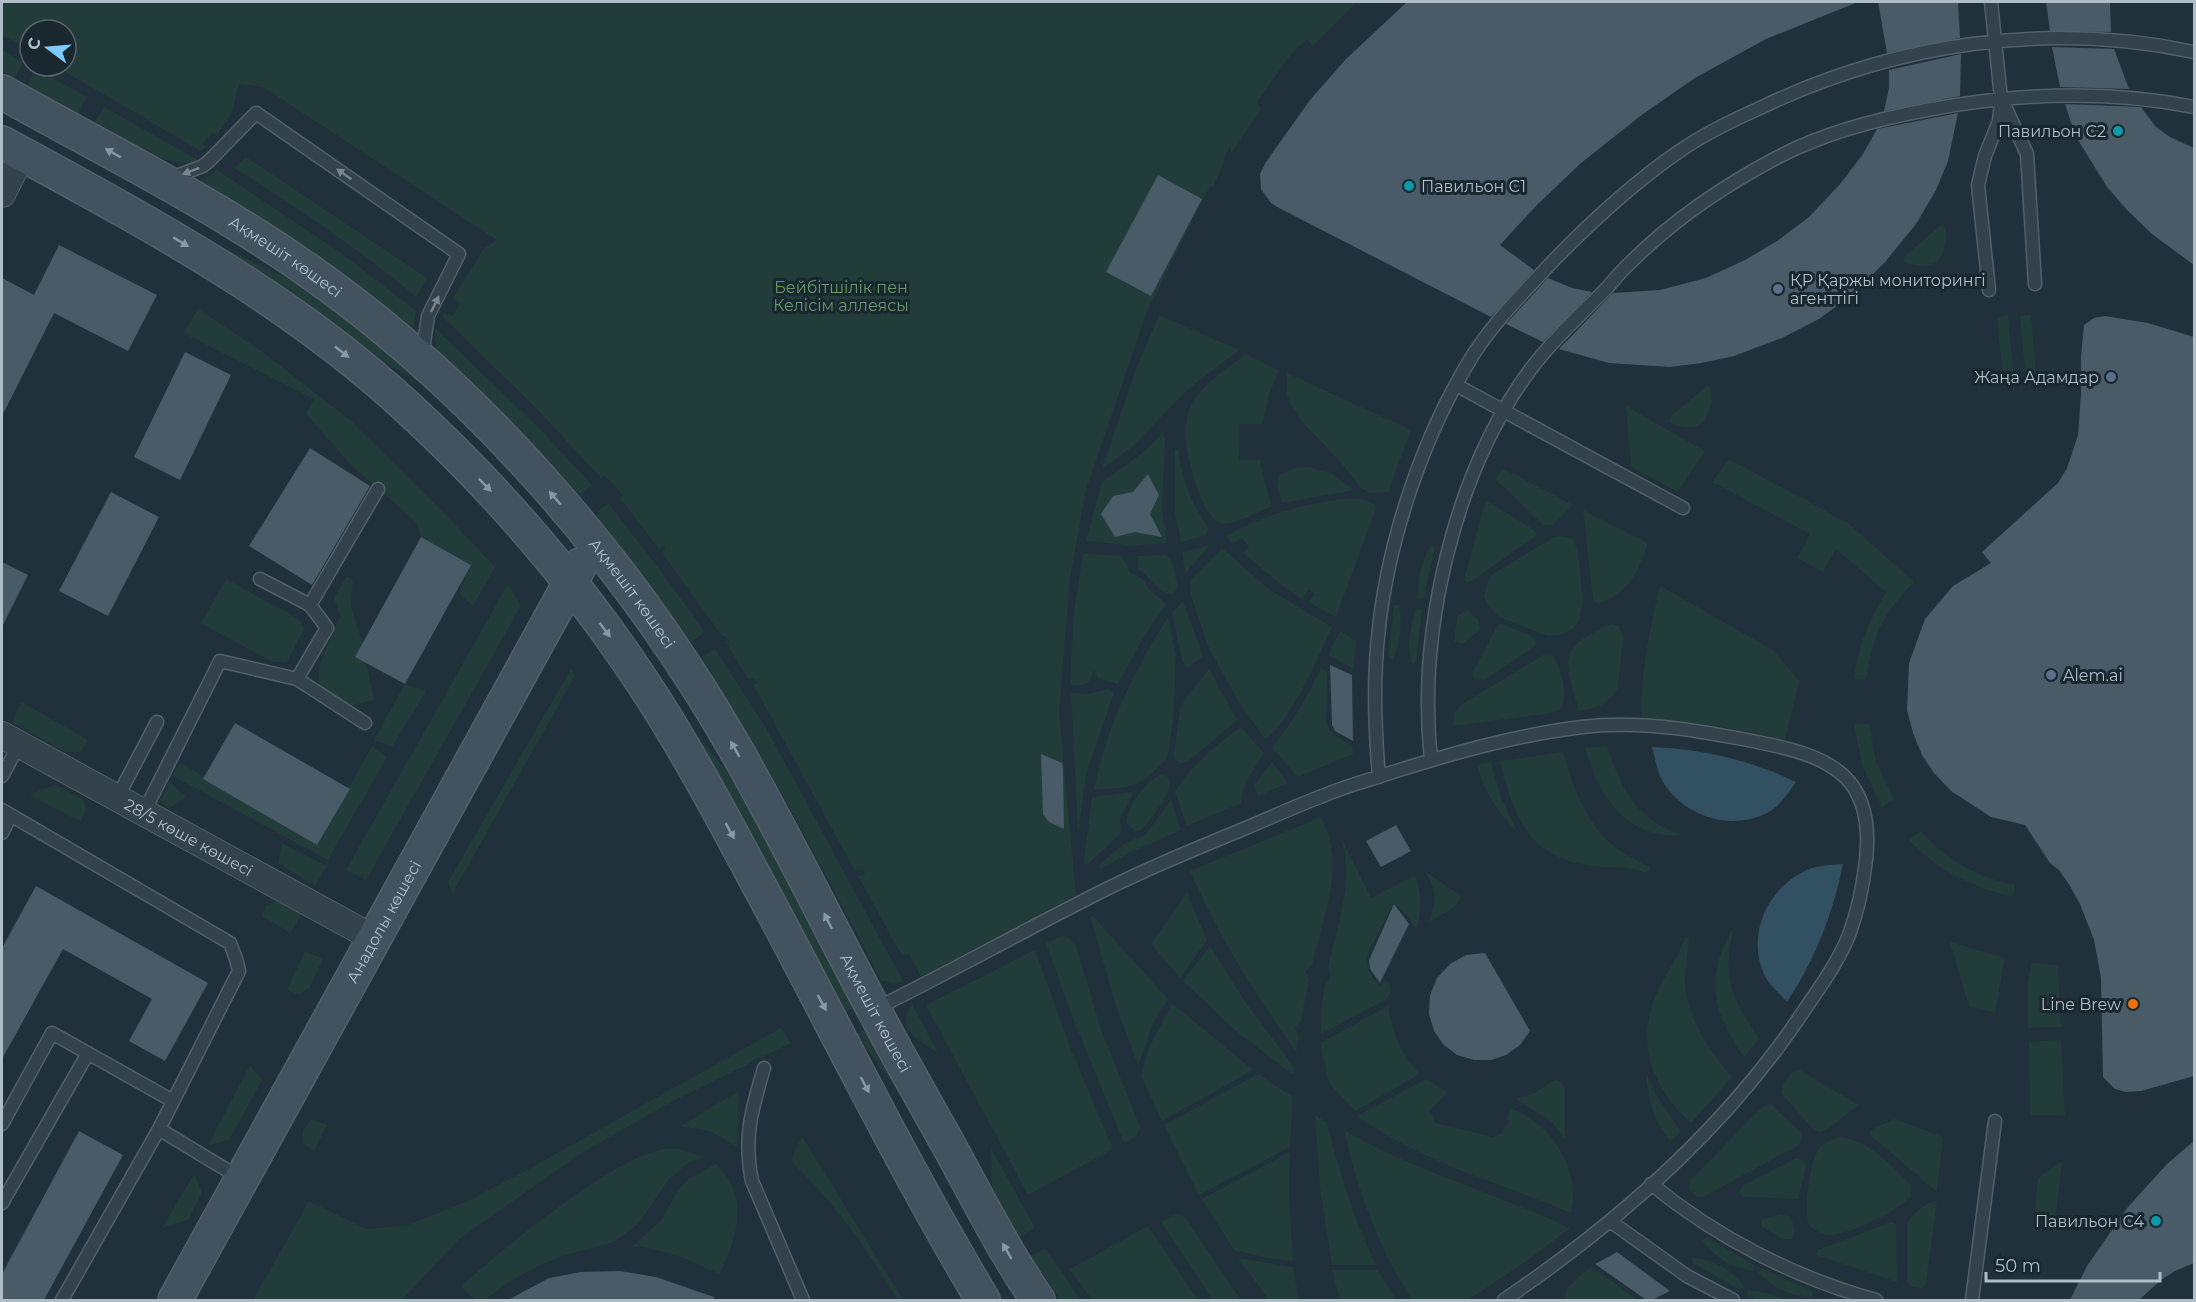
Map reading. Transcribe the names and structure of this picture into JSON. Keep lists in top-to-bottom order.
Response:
{
  "streets": {
    "street": ["Ақмешіт көшесі", "28/5 көше көшесі", "Анадолы көшесі"]
  },
  "crossings": [
    ["Ақмешіт көшесі", "Анадолы көшесі"],
    ["28/5 көше көшесі", "Анадолы көшесі"]
  ],
  "parks": ["Бейбітшілік пен Келісім аллеясы"],
  "places": [
    "Павильон С2",
    "Павильон С1",
    "ҚР Қаржы мониторингі агенттігі",
    "Жаңа Адамдар",
    "Alem.ai",
    "Line Brew",
    "Павильон С4"
  ],
  "scale_bar": "50 m",
  "north": "left"
}
